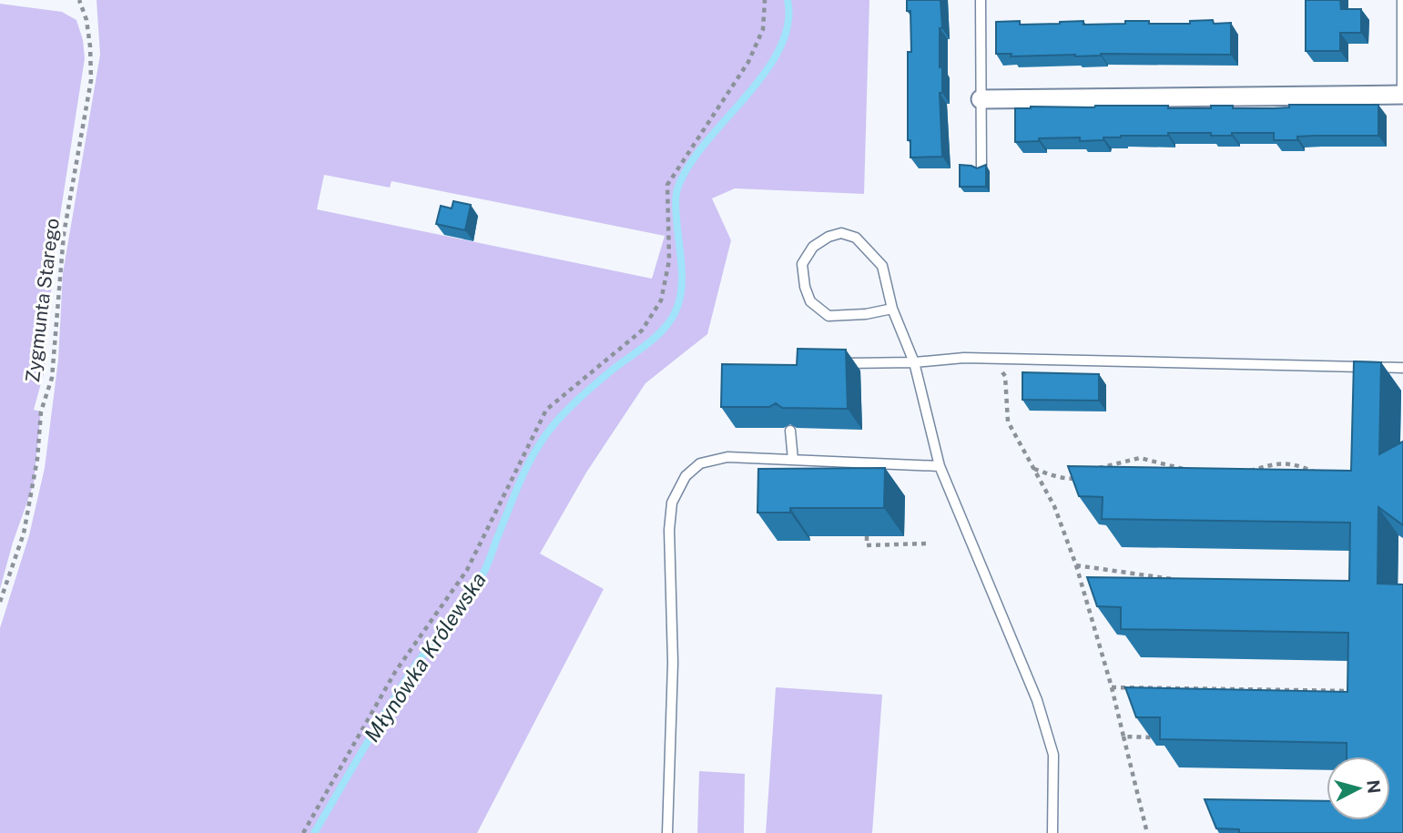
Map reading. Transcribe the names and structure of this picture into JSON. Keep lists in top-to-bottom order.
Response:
{
  "streets": {
    "path": ["Zygmunta Starego"]
  },
  "water": ["Młynówka Królewska"],
  "north": "right"
}
